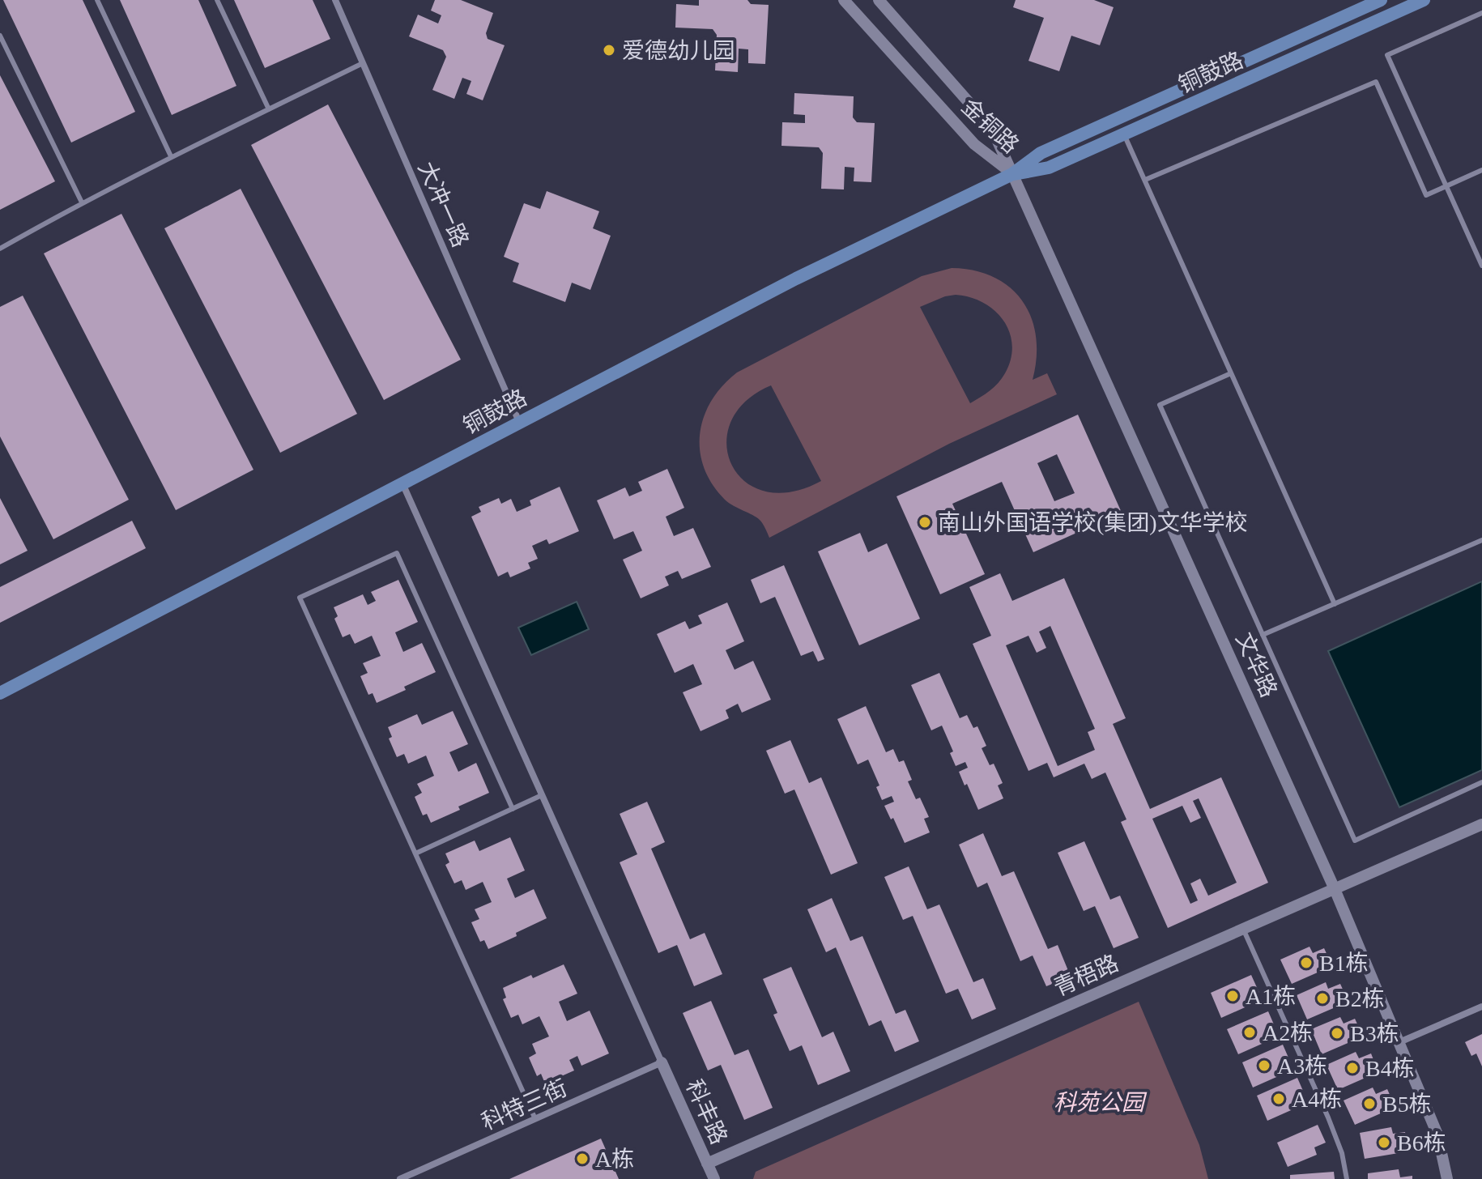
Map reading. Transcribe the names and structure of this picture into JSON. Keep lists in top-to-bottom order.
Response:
{
  "streets": {
    "main road": ["铜鼓路"],
    "street": [
      "金铜路",
      "大冲一路",
      "文华路",
      "青梧路",
      "科特三街",
      "科丰路"
    ]
  },
  "crossings": [
    ["铜鼓路", "金铜路"],
    ["铜鼓路", "大冲一路"],
    ["铜鼓路", "文华路"],
    ["金铜路", "文华路"],
    ["文华路", "青梧路"],
    ["青梧路", "科丰路"],
    ["科特三街", "科丰路"]
  ],
  "parks": ["科苑公园"],
  "places": [
    "爱德幼儿园",
    "南山外国语学校(集团)文华学校",
    "B1栋",
    "A1栋",
    "B2栋",
    "A2栋",
    "B3栋",
    "A3栋",
    "B4栋",
    "A4栋",
    "B5栋",
    "B6栋",
    "A栋"
  ]
}
